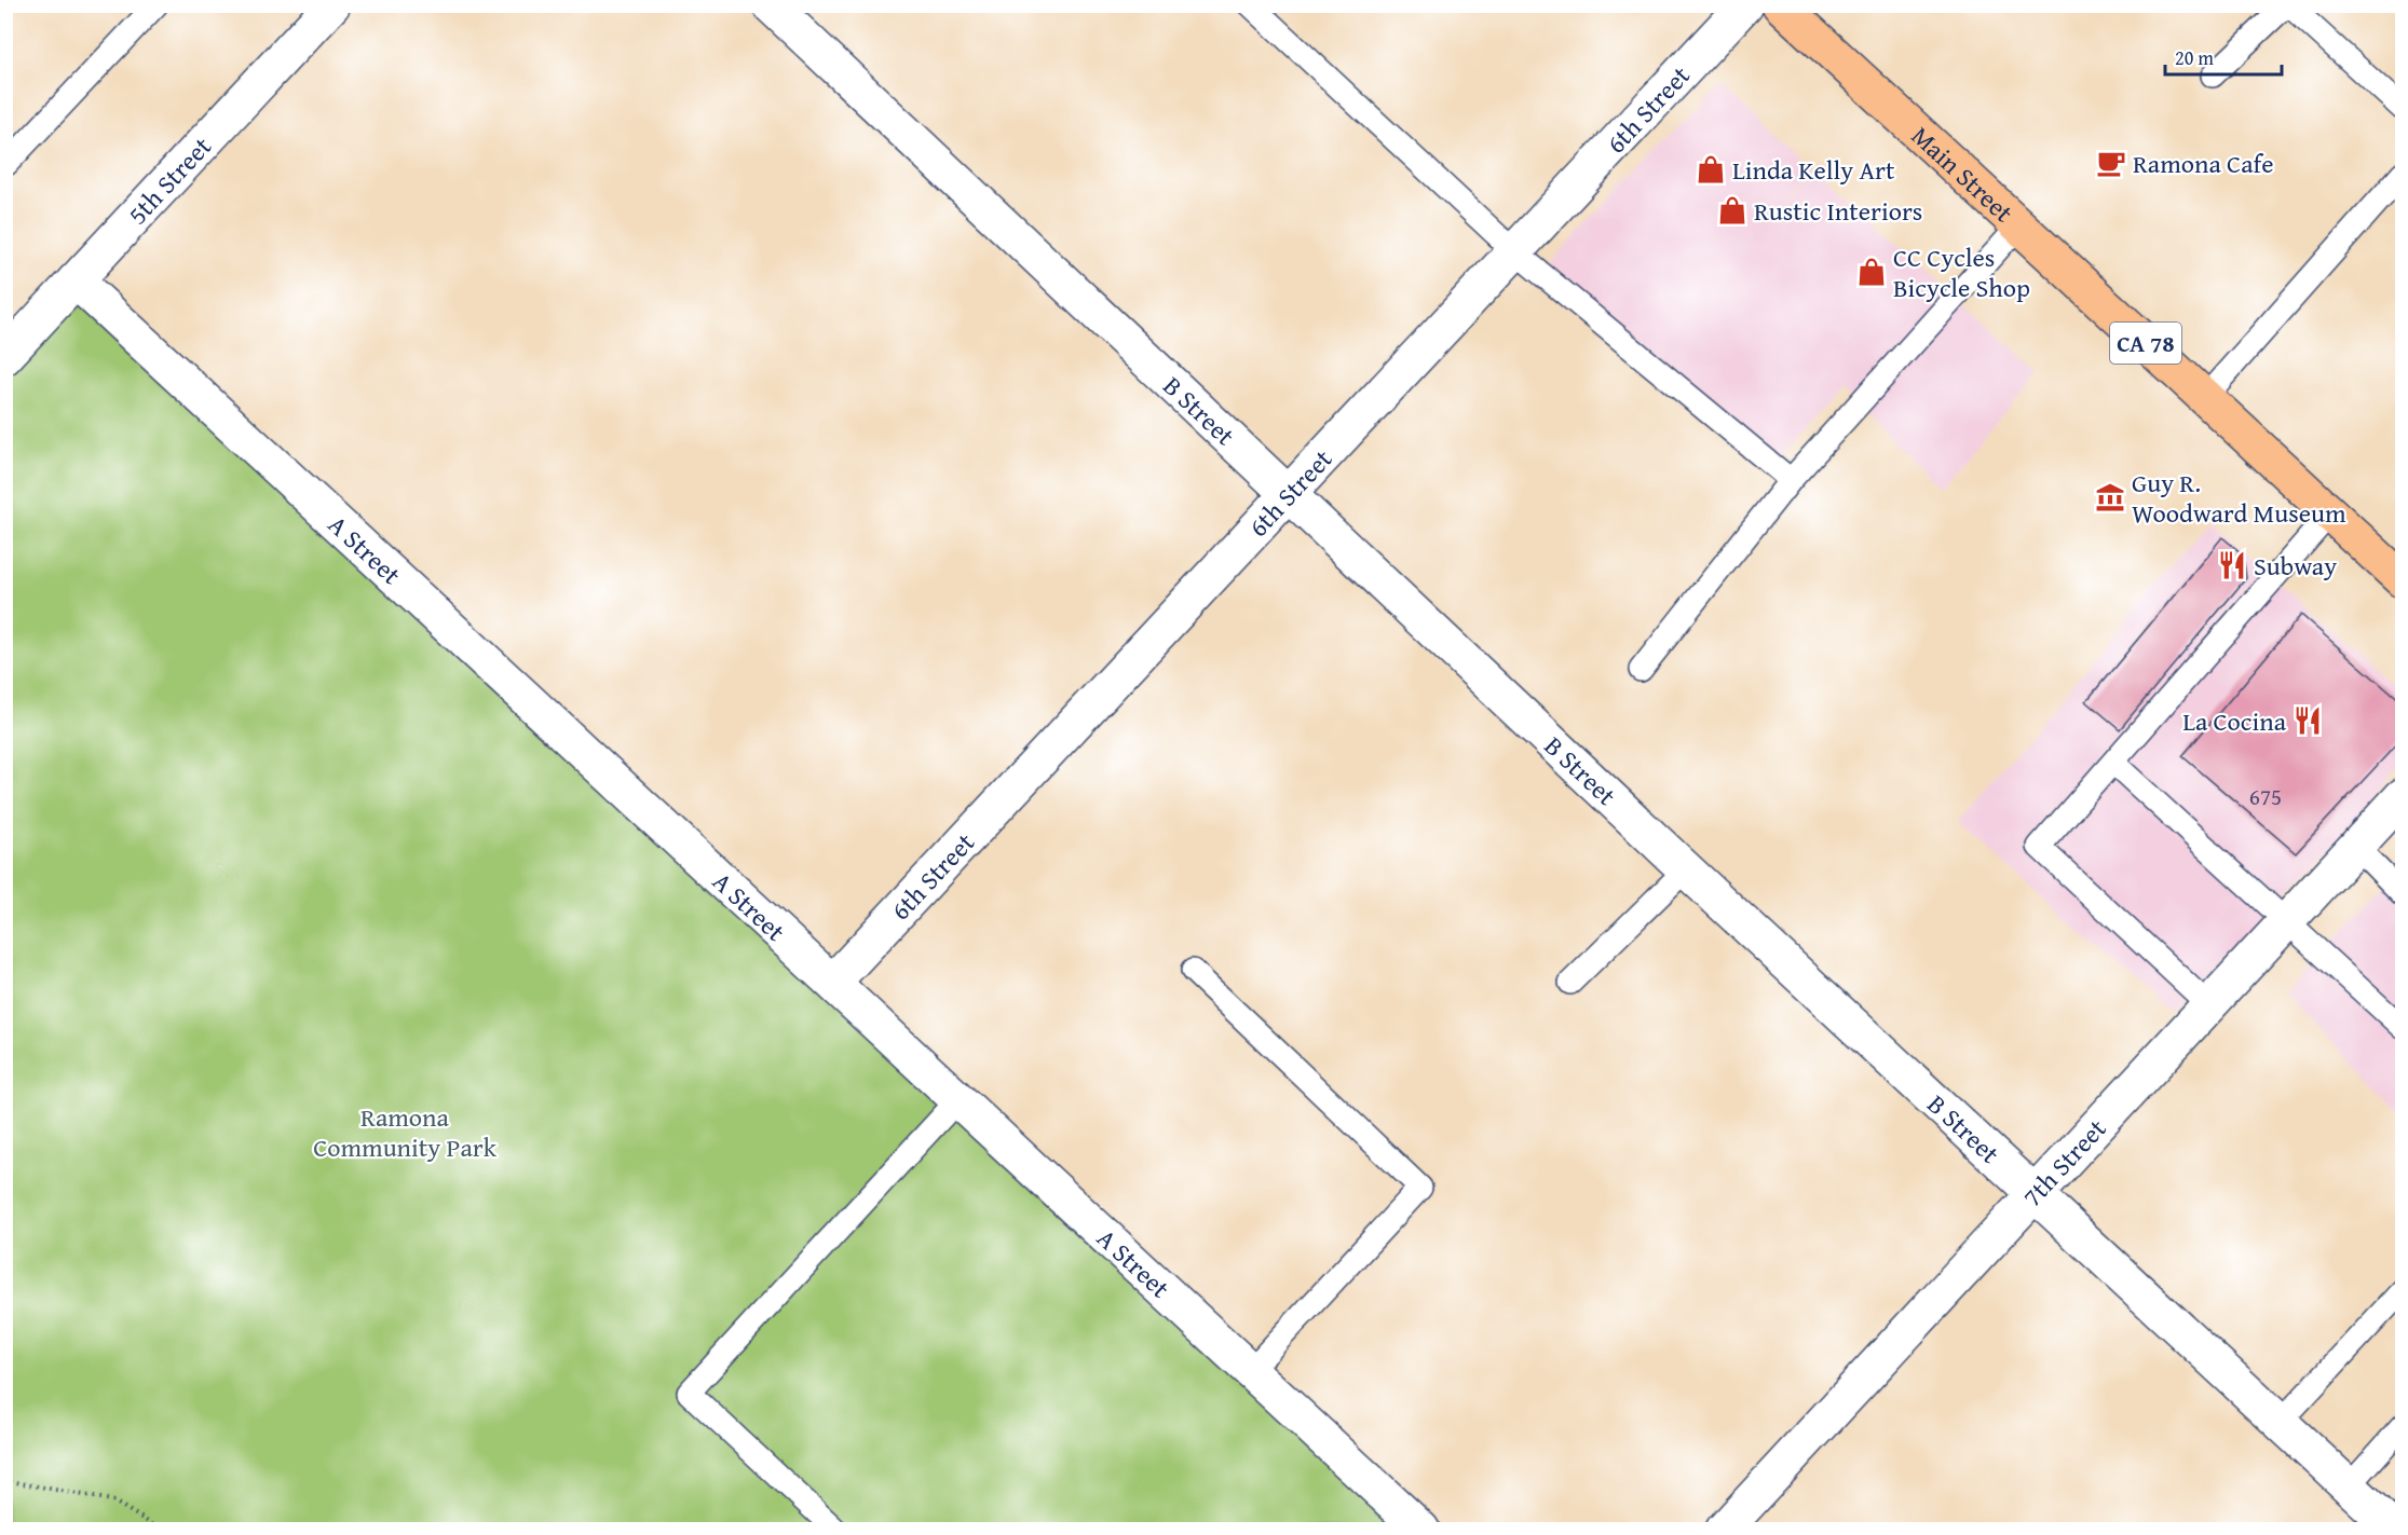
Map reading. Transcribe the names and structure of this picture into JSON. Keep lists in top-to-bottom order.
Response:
{
  "streets": {
    "main road": ["Main Street", "CA 78"],
    "street": [
      "6th Street",
      "5th Street",
      "B Street",
      "A Street",
      "7th Street"
    ]
  },
  "crossings": [
    ["6th Street", "B Street"],
    ["6th Street", "A Street"],
    ["5th Street", "A Street"],
    ["B Street", "7th Street"]
  ],
  "parks": ["Ramona Community Park"],
  "places": {
    "cafe": ["Ramona Cafe"],
    "shop": ["Linda Kelly Art", "Rustic Interiors", "CC Cycles Bicycle Shop"],
    "museum": ["Guy R. Woodward Museum"],
    "restaurant": ["Subway", "La Cocina"]
  },
  "house_numbers": ["675"],
  "scale_bar": "20 m"
}
